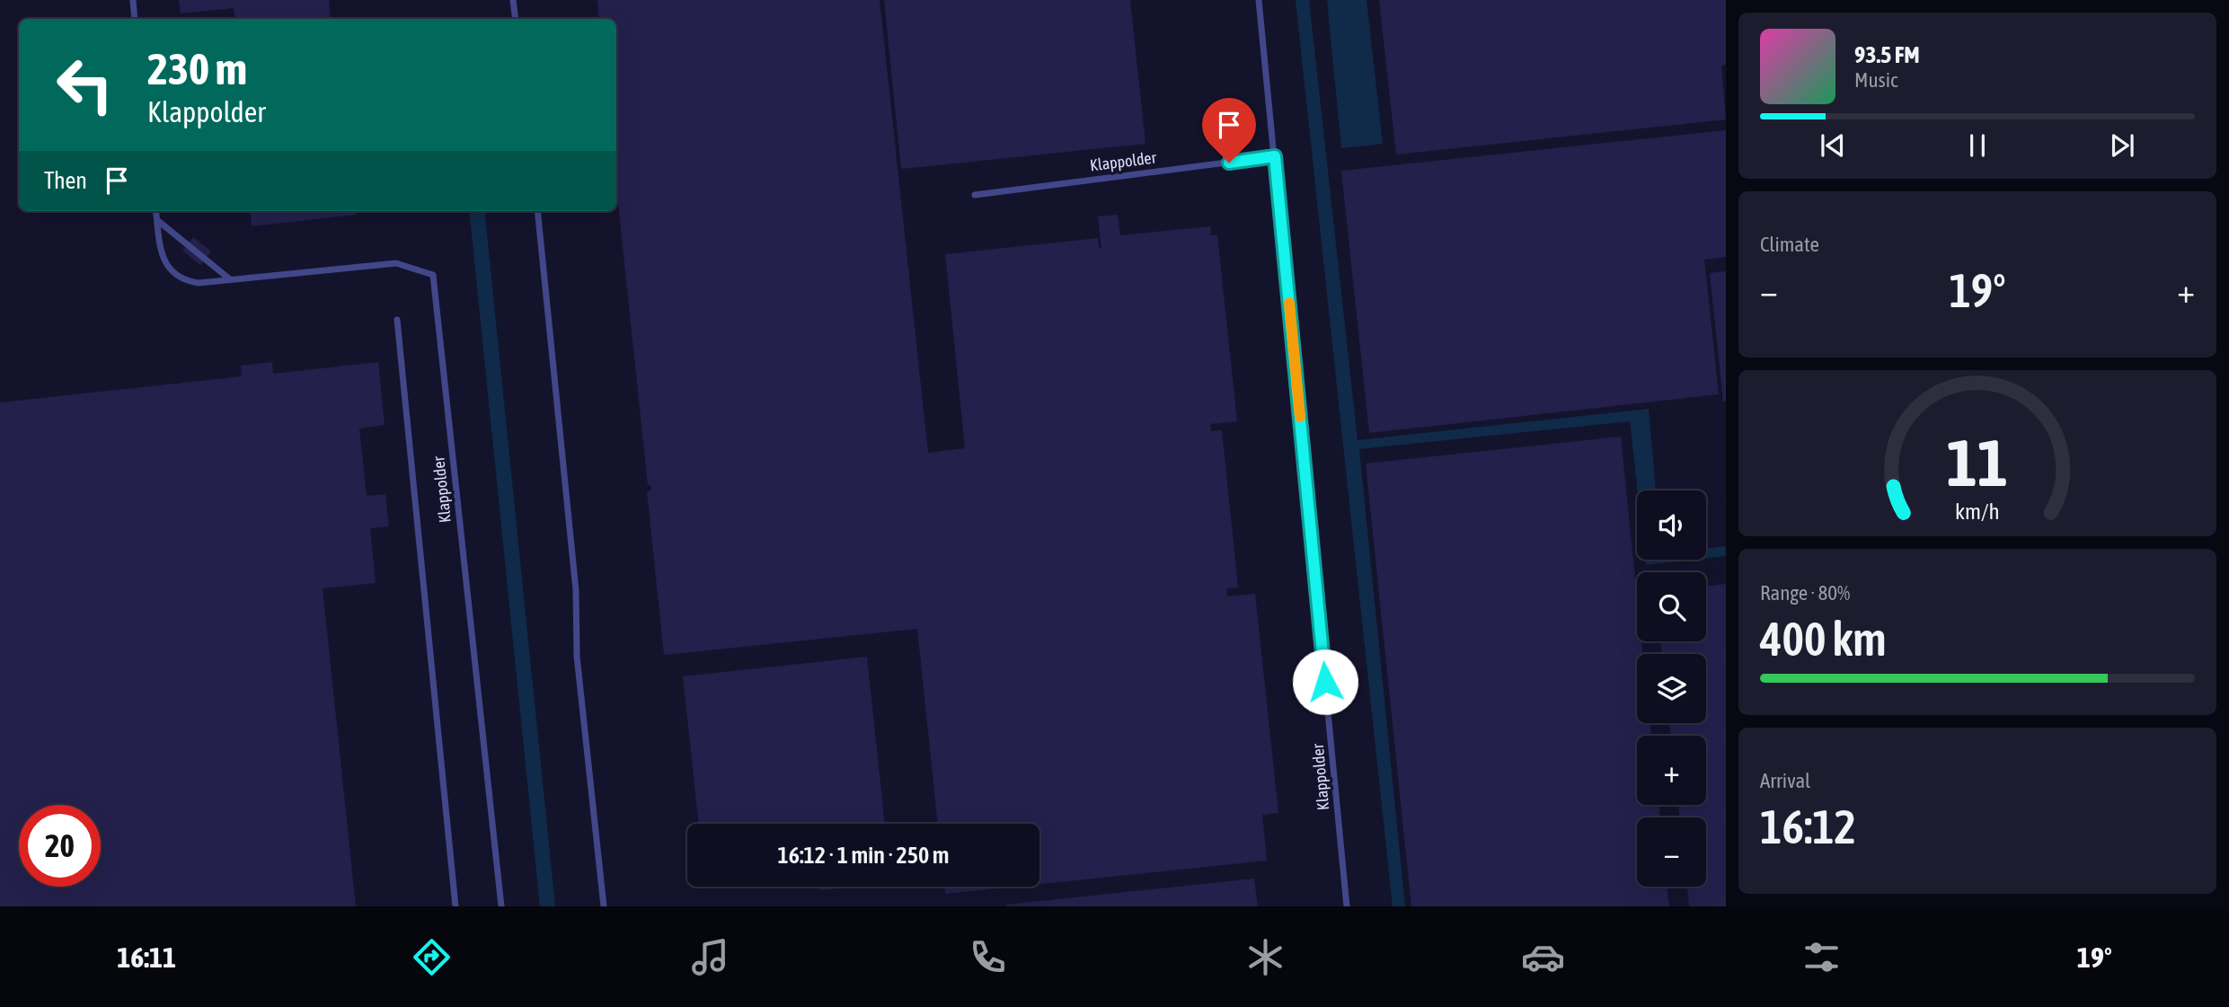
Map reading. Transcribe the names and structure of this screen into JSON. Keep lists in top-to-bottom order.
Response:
{
  "streets": {
    "lane": ["Klappolder"]
  },
  "page": {
    "turn": ["230 m", "Klappolder"],
    "song": ["93.5 FM", "Music"],
    "then": "Then",
    "tile": [
      "Climate",
      ["Range · 80%", "400 km"],
      ["Arrival", "16:12"]
    ],
    "heat": ["−", "19°", "+"],
    "map_buttons": ["+", "−"],
    "limit": "20",
    "trip": "16:12 · 1 min · 250 m",
    "tabs": ["16:11", "19°"],
    "gauge": ["11", "km/h"]
  }
}
